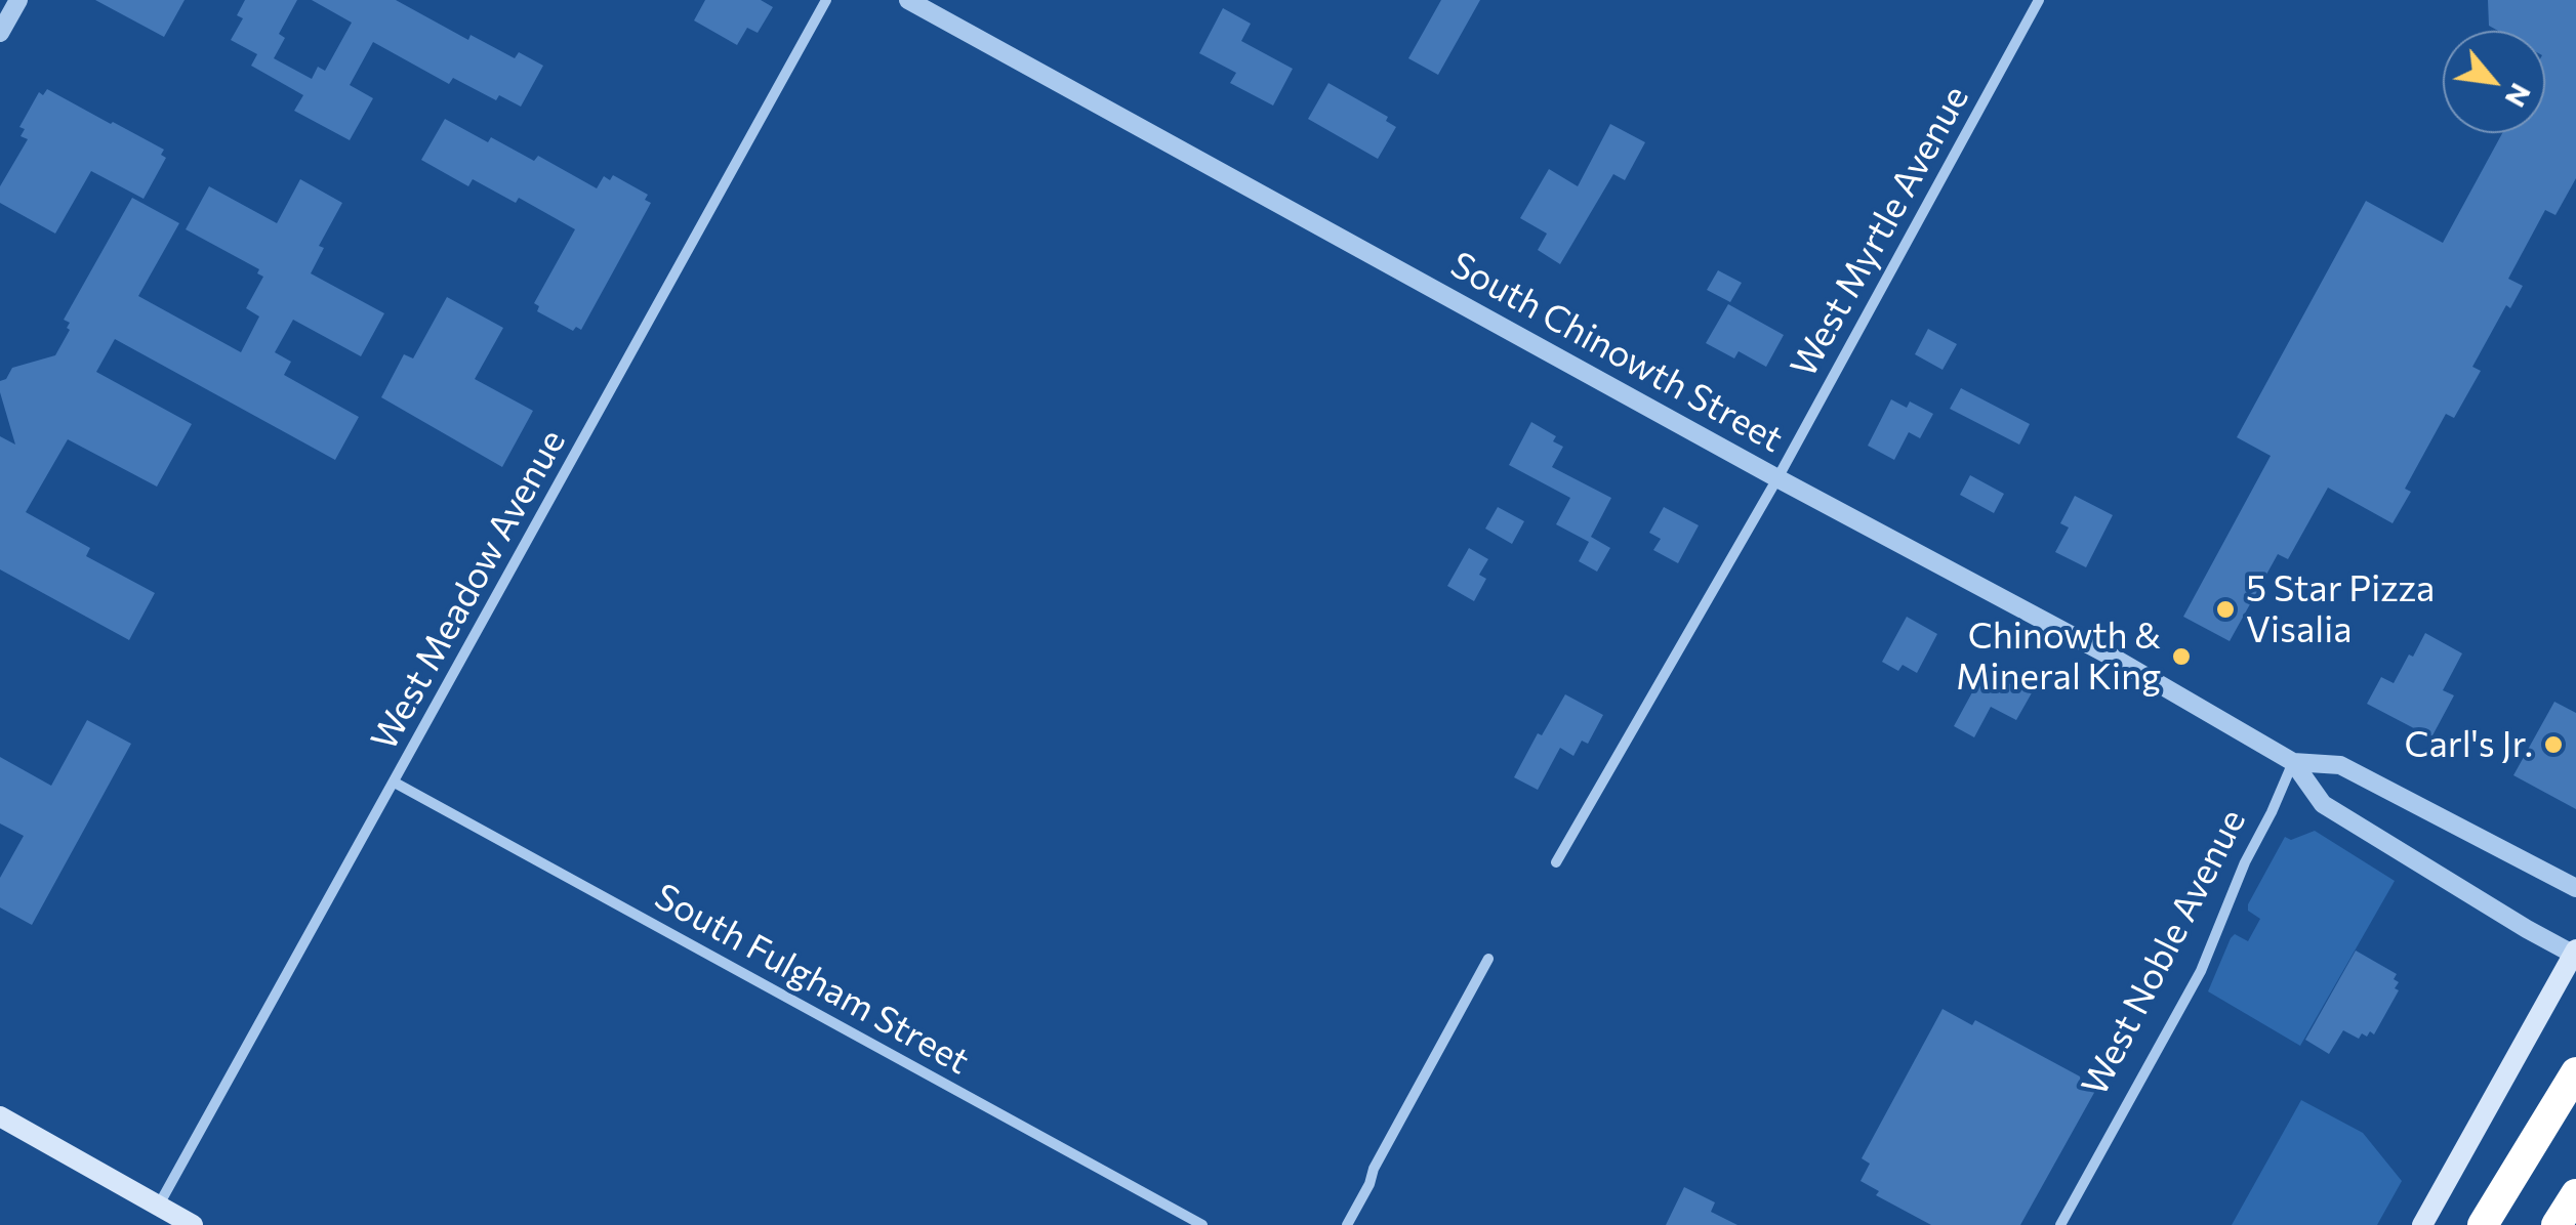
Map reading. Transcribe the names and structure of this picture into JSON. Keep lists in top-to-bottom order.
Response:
{
  "streets": {
    "street": [
      "West Myrtle Avenue",
      "South Chinowth Street",
      "West Meadow Avenue",
      "West Noble Avenue",
      "South Fulgham Street"
    ]
  },
  "crossings": [
    ["West Myrtle Avenue", "South Chinowth Street"],
    ["South Chinowth Street", "West Noble Avenue"],
    ["West Meadow Avenue", "South Fulgham Street"]
  ],
  "places": ["5 Star Pizza Visalia", "Chinowth & Mineral King", "Carl's Jr."],
  "north": "bottom right"
}
